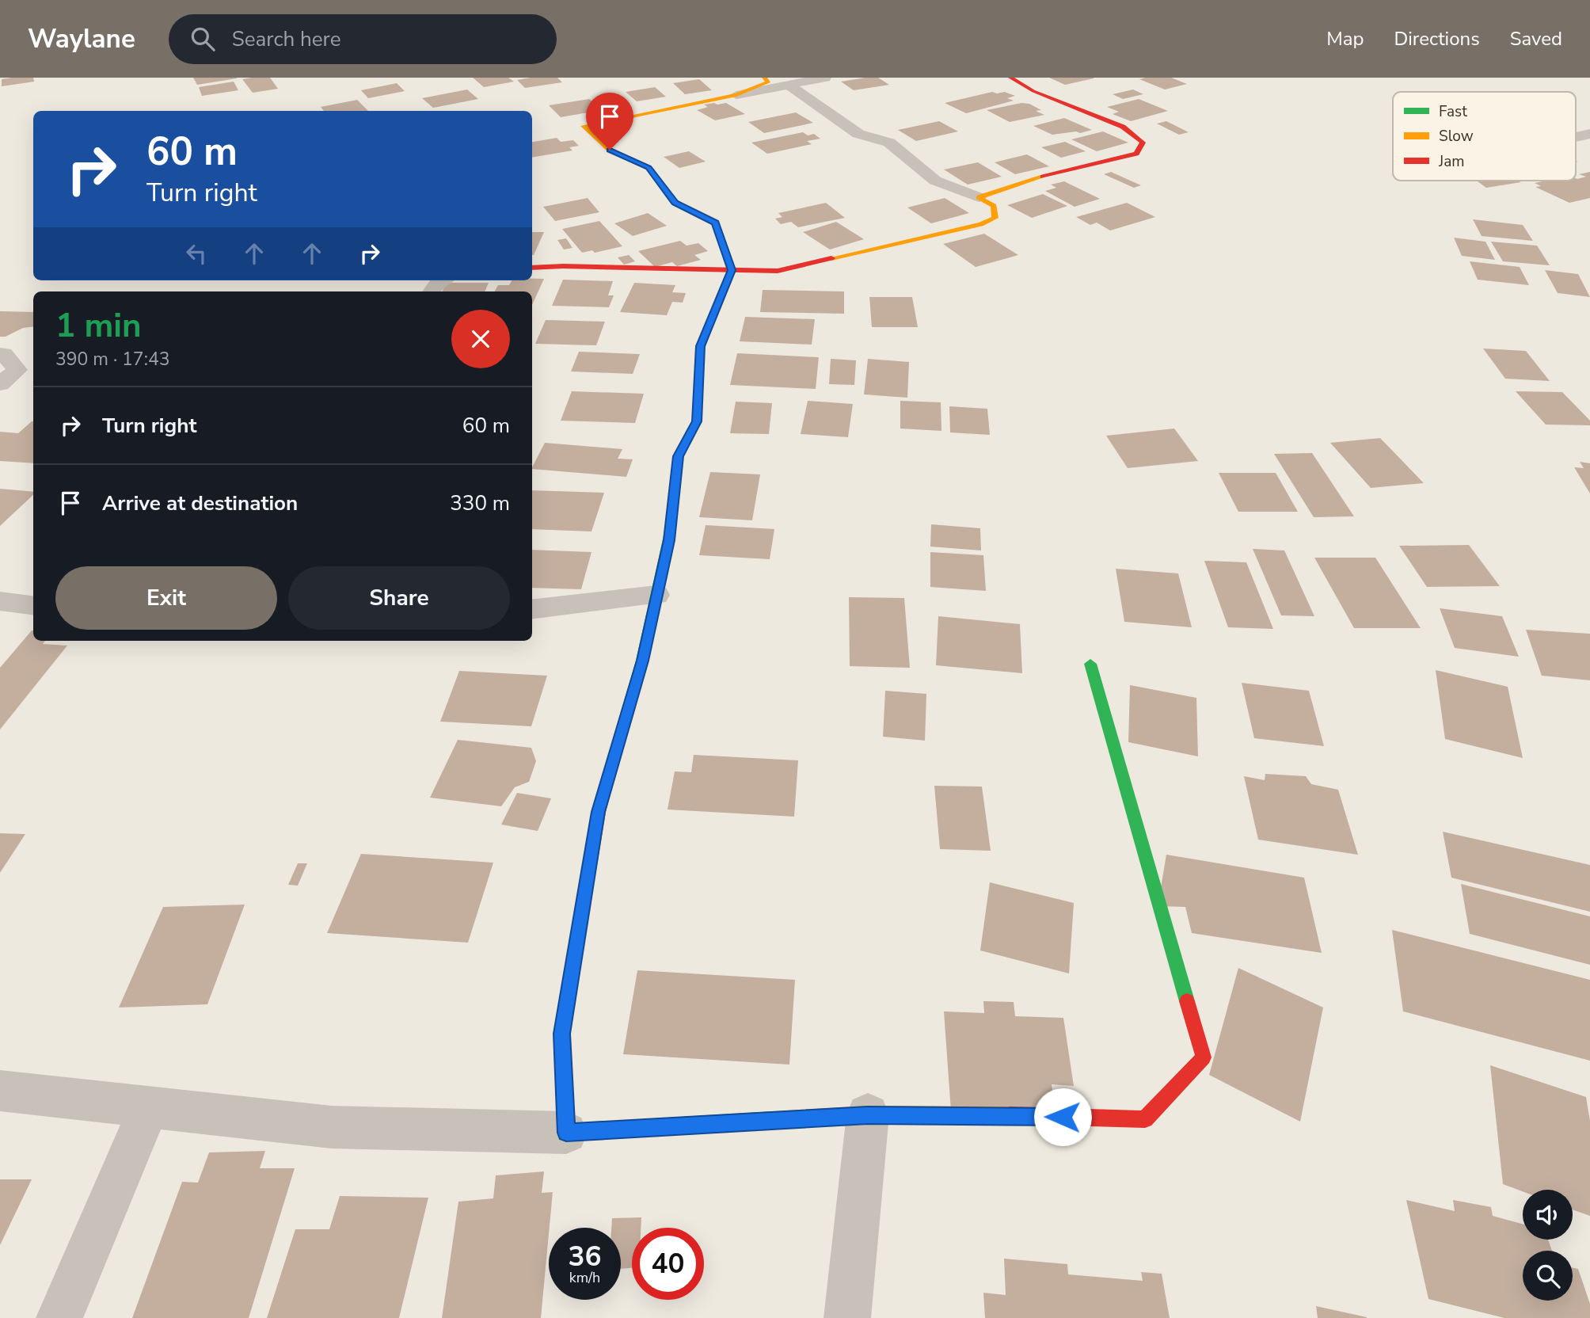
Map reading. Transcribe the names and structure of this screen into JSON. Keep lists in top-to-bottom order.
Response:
{
  "legend": ["Fast", "Slow", "Jam"],
  "page": {
    "header": "Waylane",
    "search": "Search here",
    "nav": ["Map", "Directions", "Saved"],
    "turn": ["60 m", "Turn right"],
    "heading": ["1 min", "390 m · 17:43"],
    "list": [
      {
        "name": "Turn right",
        "value": "60 m"
      },
      {
        "name": "Arrive at destination",
        "value": "330 m"
      }
    ],
    "buttons": ["Exit", "Share"],
    "speed": "36 km/h",
    "limit": "40"
  }
}
